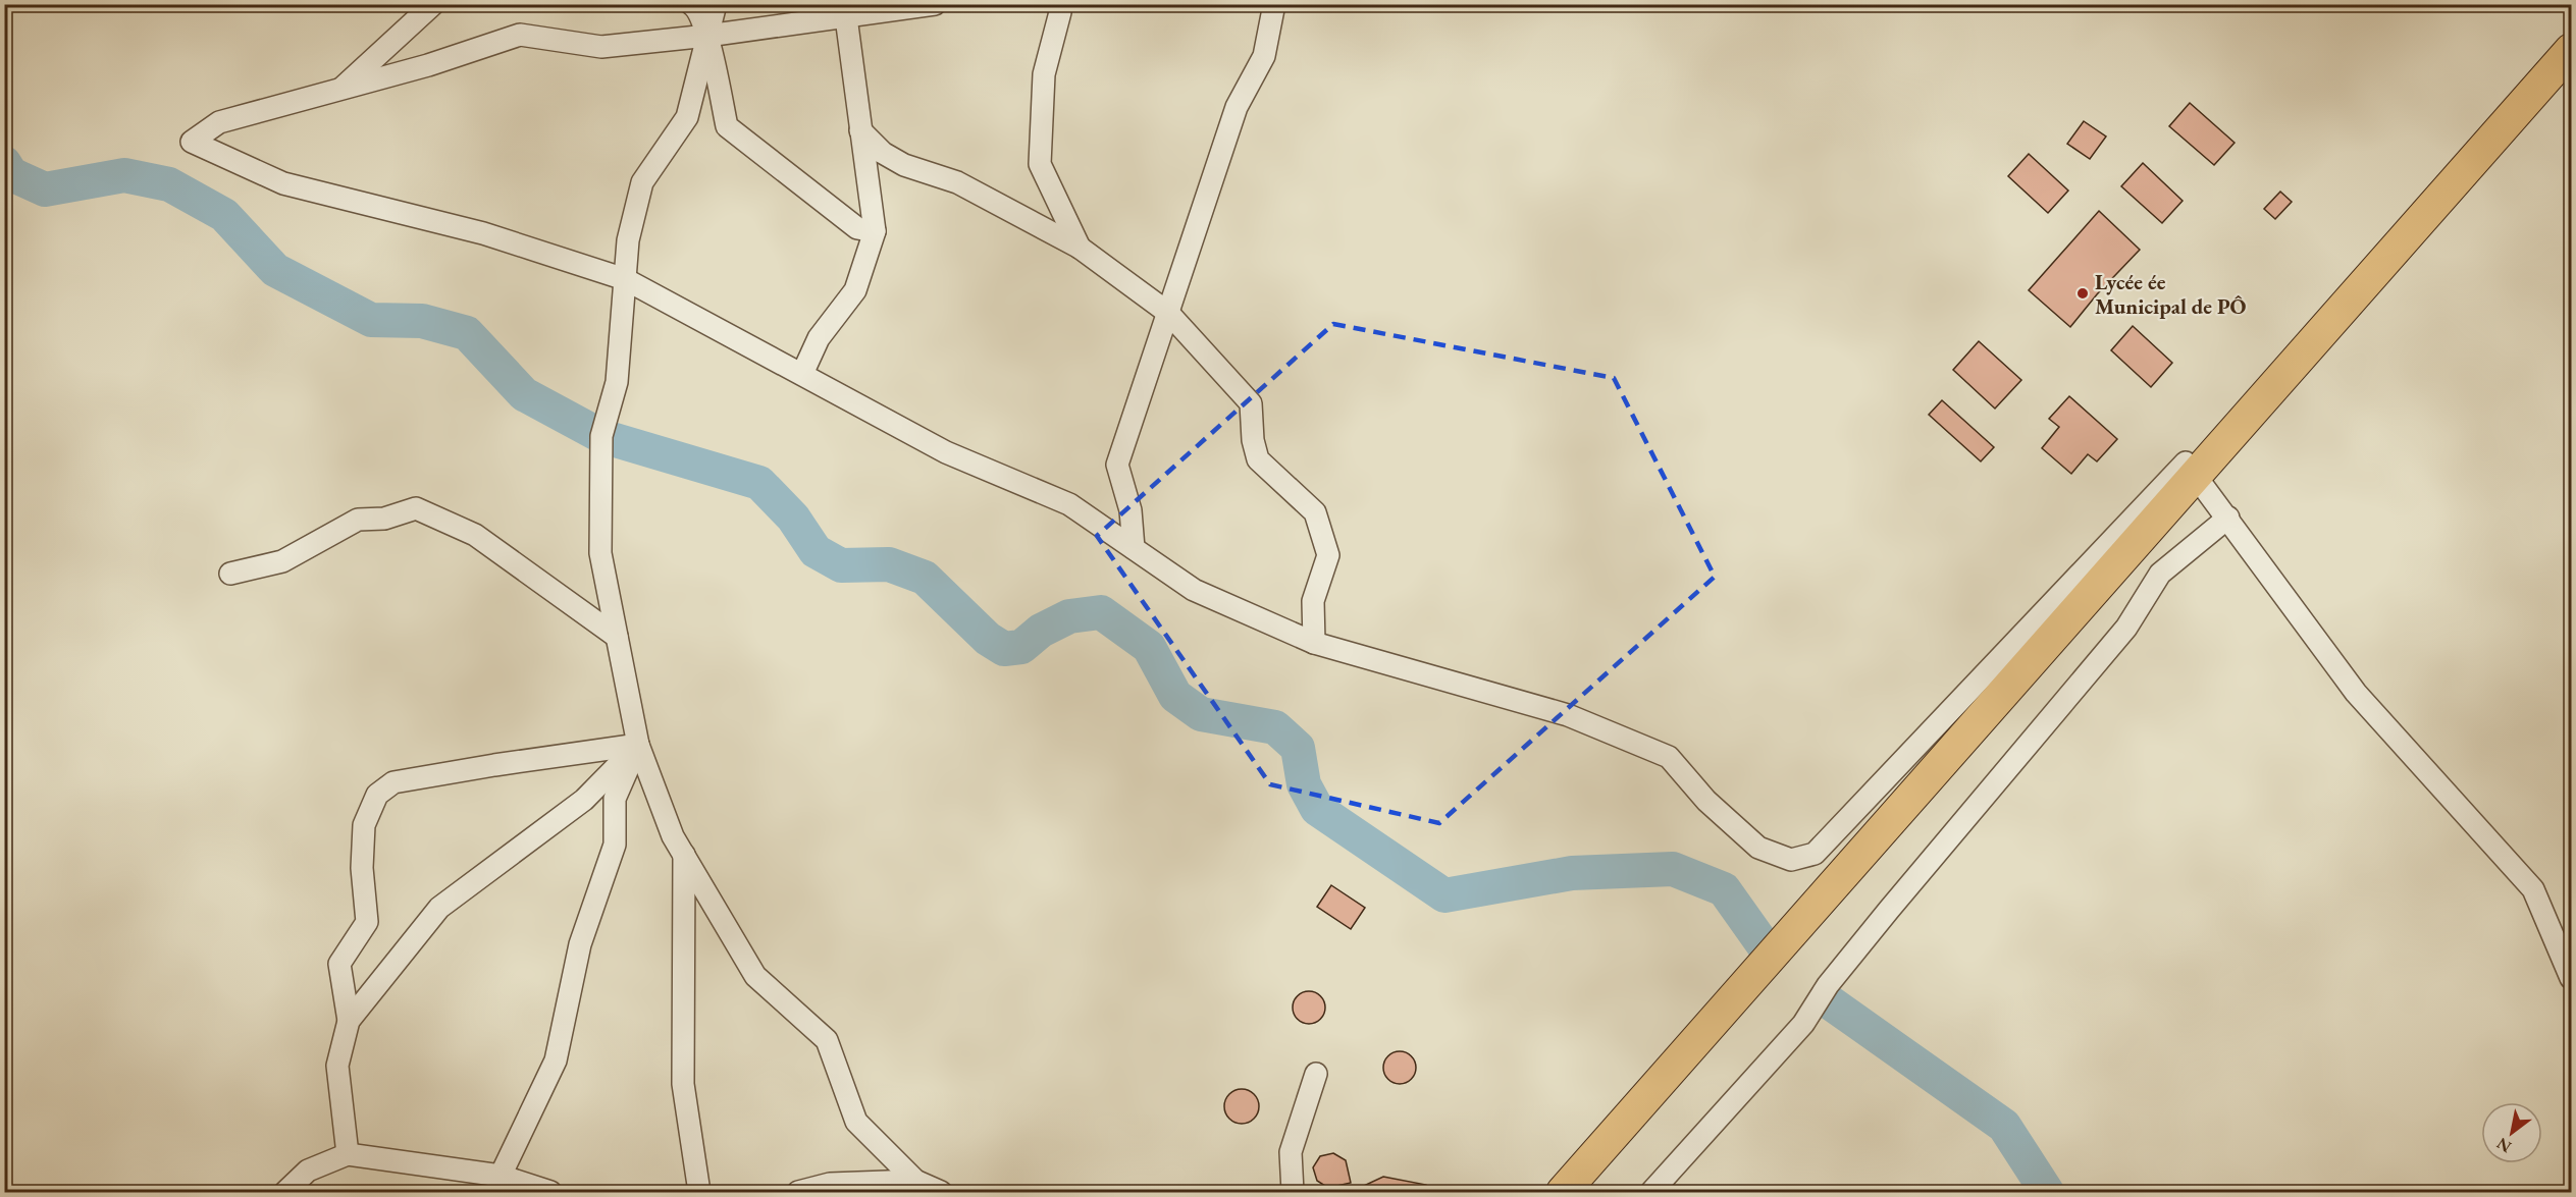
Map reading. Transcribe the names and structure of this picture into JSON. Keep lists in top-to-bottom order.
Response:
{
  "places": ["Lycée ée Municipal de PÔ"],
  "north": "bottom left"
}
